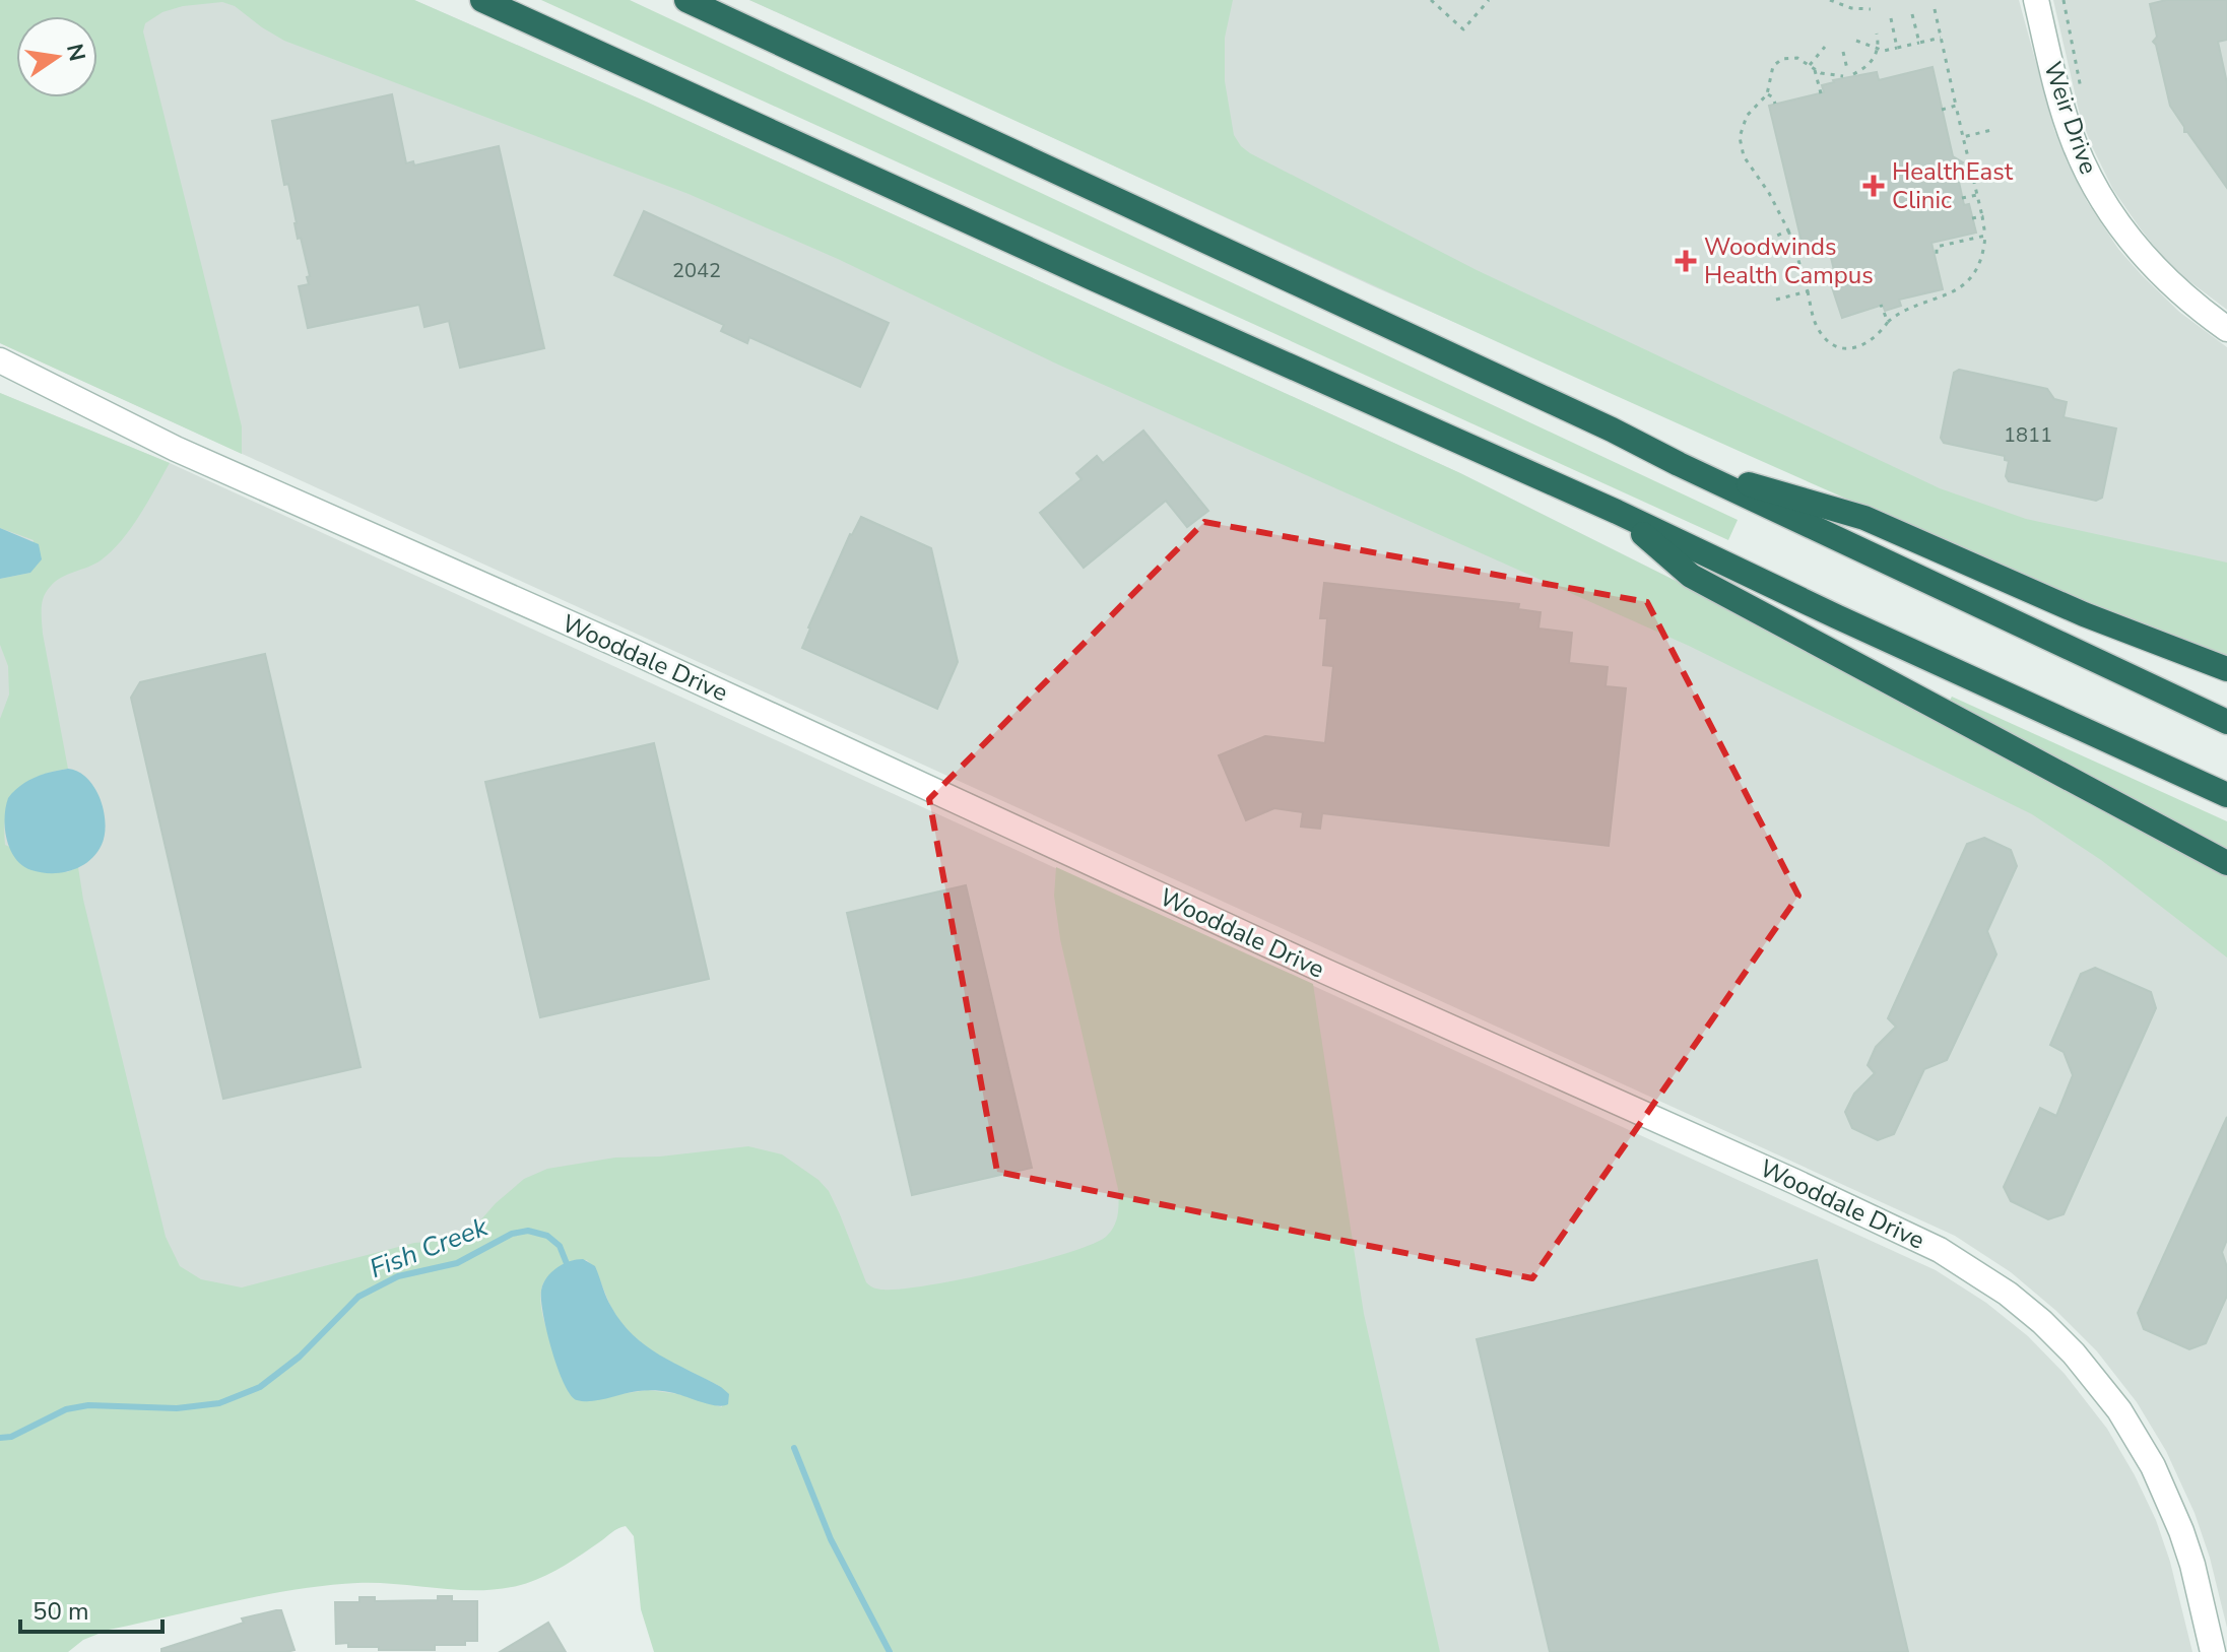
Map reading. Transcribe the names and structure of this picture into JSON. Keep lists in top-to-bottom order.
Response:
{
  "streets": {
    "street": ["Weir Drive", "Wooddale Drive"]
  },
  "water": ["Fish Creek"],
  "places": {
    "health": ["HealthEast Clinic", "Woodwinds Health Campus"]
  },
  "house_numbers": ["2042", "1811"],
  "scale_bar": "50 m",
  "north": "right"
}
